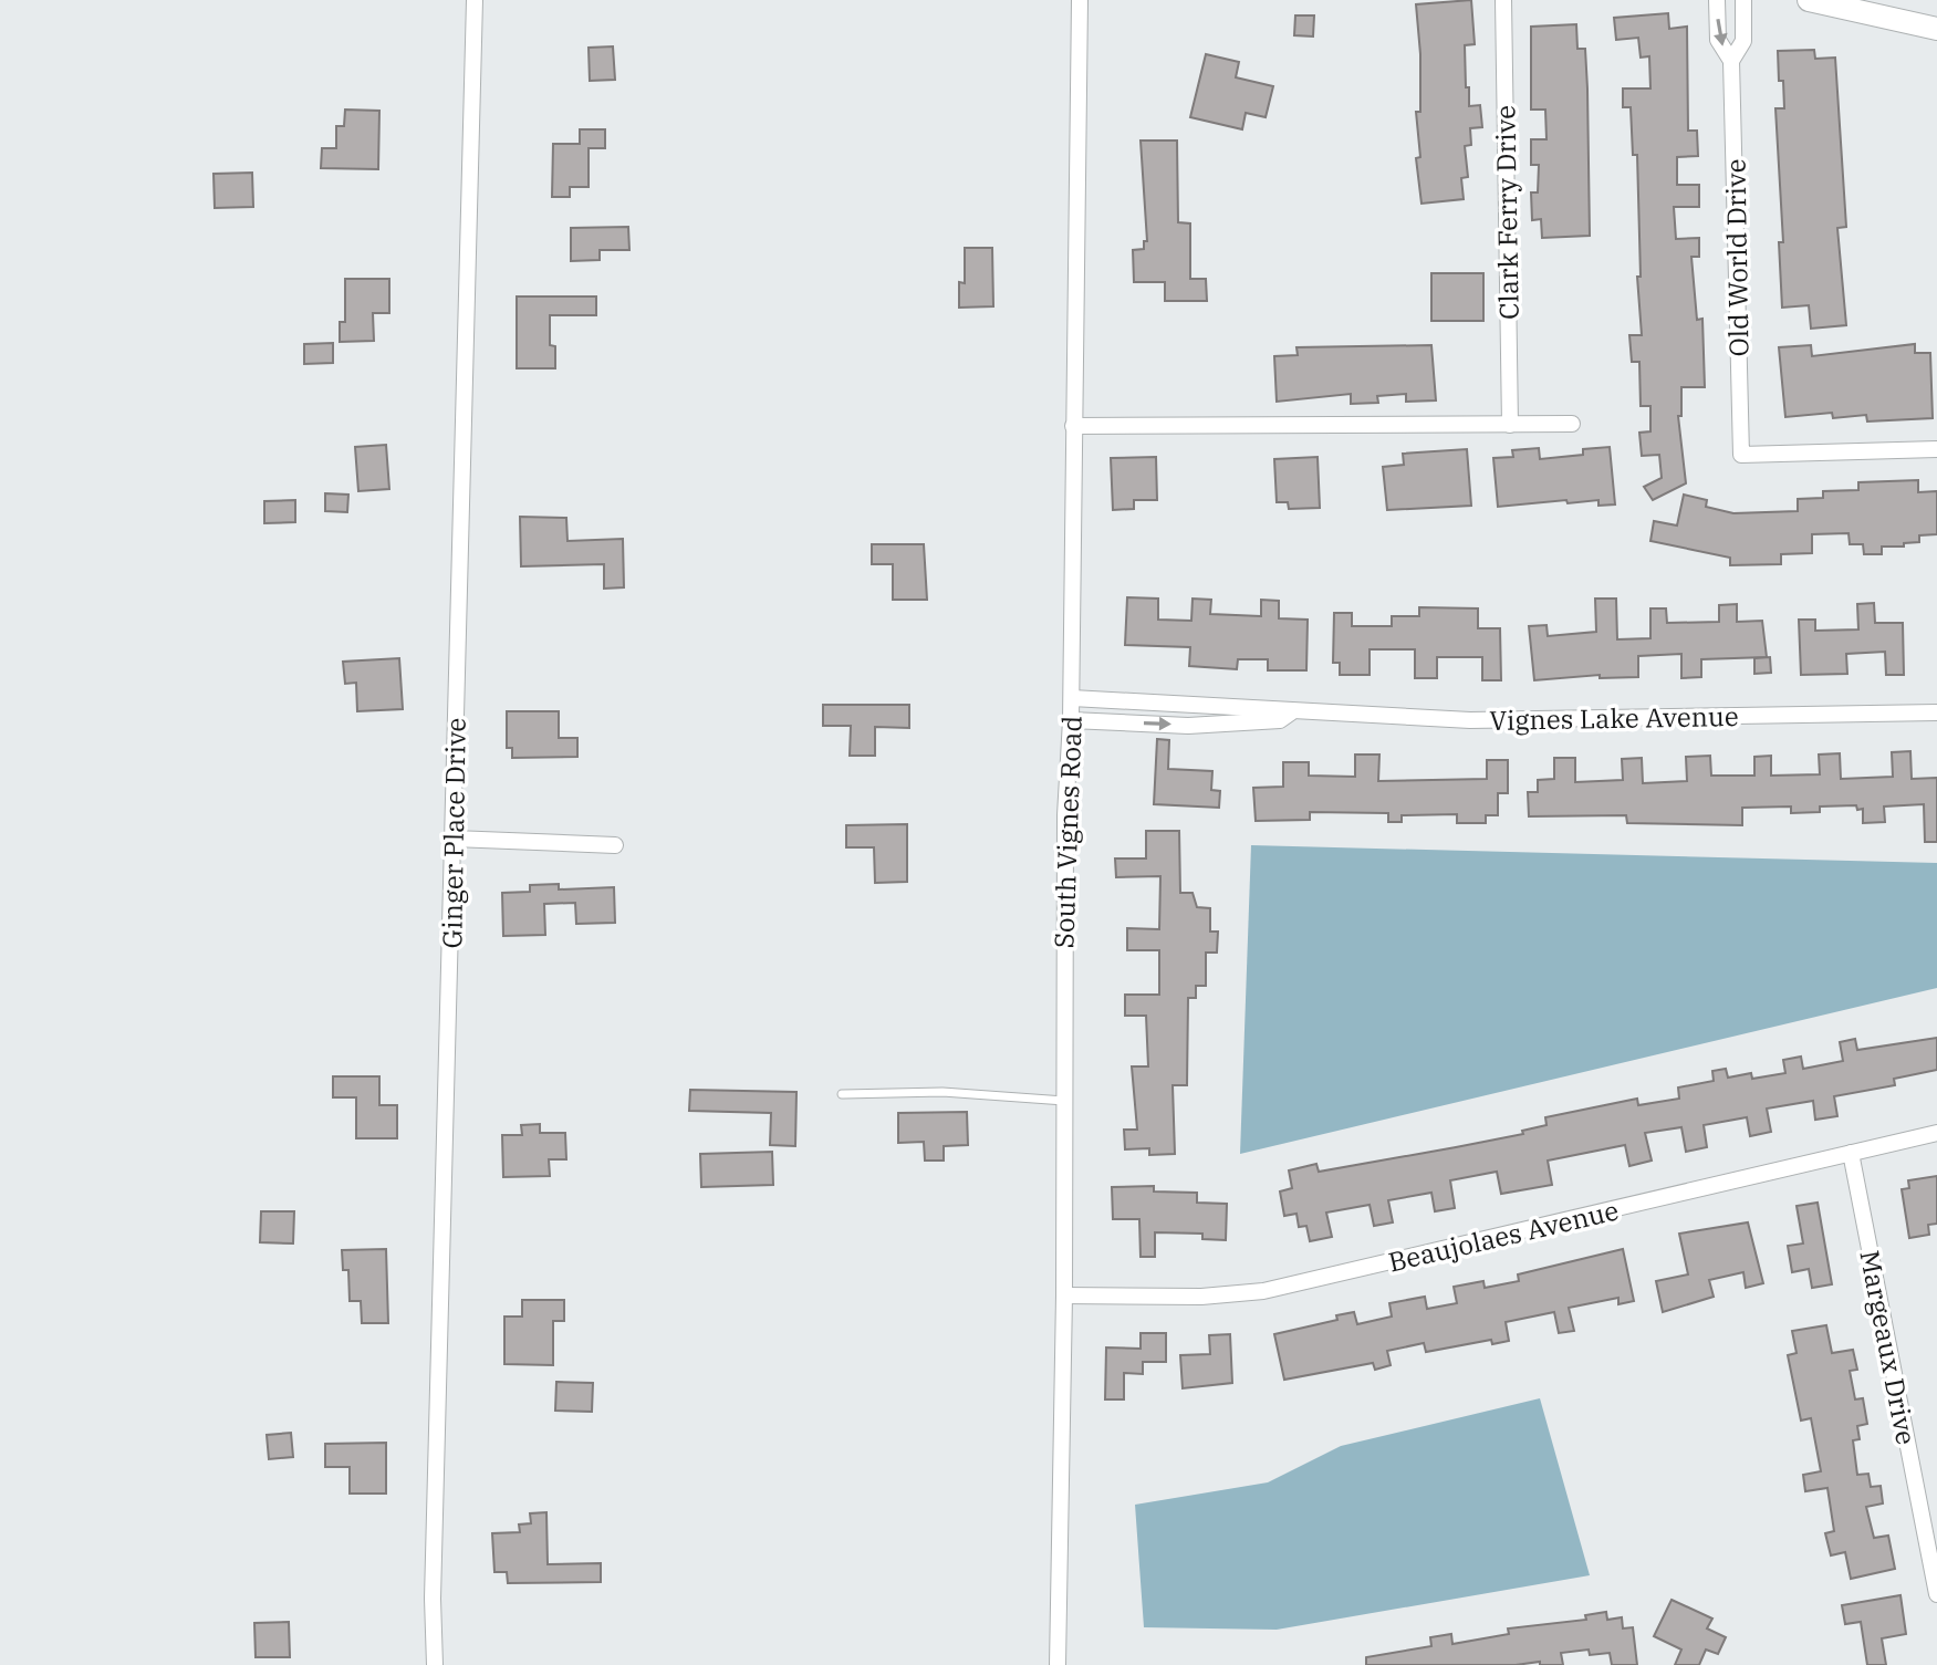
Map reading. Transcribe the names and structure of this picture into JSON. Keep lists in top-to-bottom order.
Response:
{
  "streets": {
    "street": [
      "Clark Ferry Drive",
      "Old World Drive",
      "Vignes Lake Avenue",
      "South Vignes Road",
      "Ginger Place Drive",
      "Beaujolaes Avenue",
      "Margeaux Drive"
    ]
  },
  "crossings": [
    ["Vignes Lake Avenue", "South Vignes Road"],
    ["South Vignes Road", "Beaujolaes Avenue"],
    ["Beaujolaes Avenue", "Margeaux Drive"]
  ]
}
